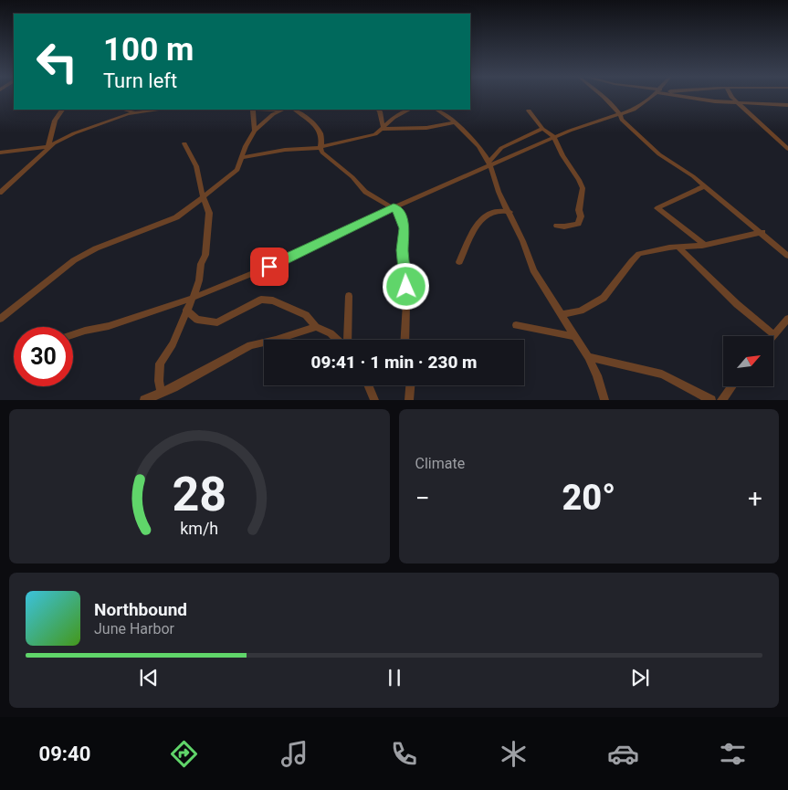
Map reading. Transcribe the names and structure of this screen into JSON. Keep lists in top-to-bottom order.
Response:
{
  "north": "top right",
  "page": {
    "turn": ["100 m", "Turn left"],
    "limit": "30",
    "trip": "09:41 · 1 min · 230 m",
    "tile": "Climate",
    "heat": ["−", "20°", "+"],
    "song": ["Northbound", "June Harbor"],
    "tabs": "09:40",
    "gauge": ["28", "km/h"]
  }
}
